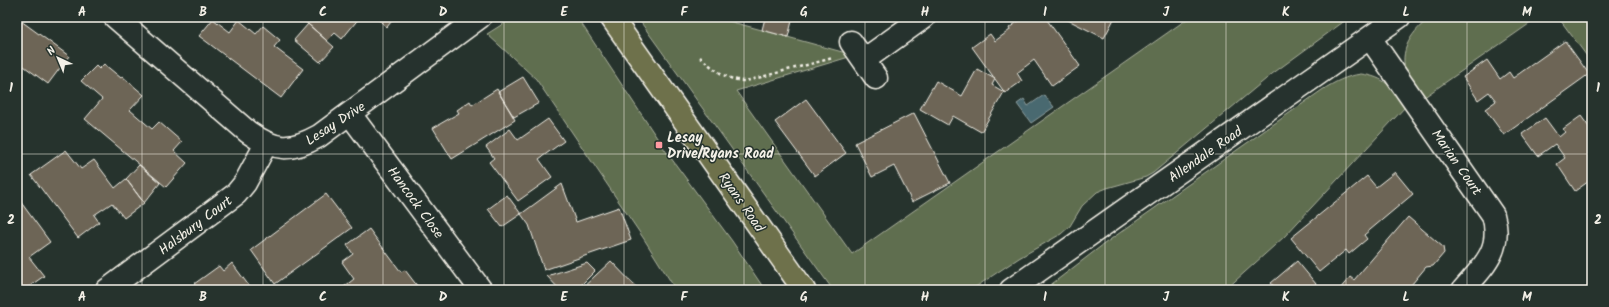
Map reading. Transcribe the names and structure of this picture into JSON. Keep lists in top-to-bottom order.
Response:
{
  "streets": {
    "main road": ["Ryans Road"],
    "street": [
      "Lesay Drive",
      "Allendale Road",
      "Marian Court",
      "Hancock Close",
      "Halsbury Court"
    ]
  },
  "crossings": [
    ["Lesay Drive", "Hancock Close"],
    ["Lesay Drive", "Halsbury Court"],
    ["Allendale Road", "Marian Court"]
  ],
  "places": {
    "transit": ["Lesay Drive/Ryans Road"]
  },
  "north": "top left",
  "grid": {
    "columns": [
      "A",
      "B",
      "C",
      "D",
      "E",
      "F",
      "G",
      "H",
      "I",
      "J",
      "K",
      "L",
      "M"
    ],
    "rows": ["1", "2"]
  }
}
